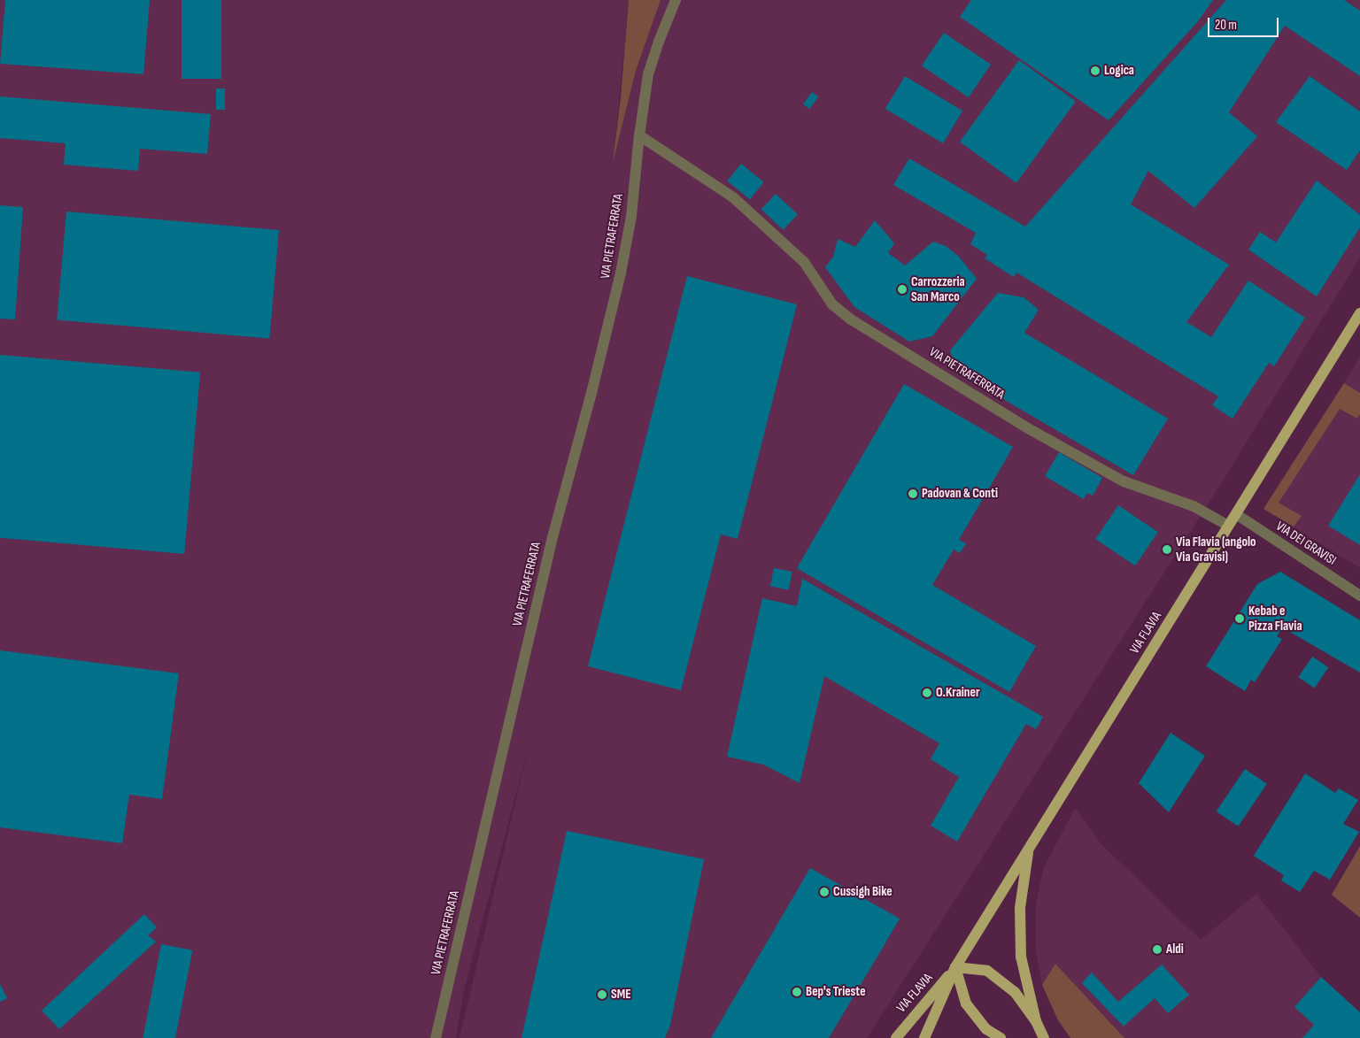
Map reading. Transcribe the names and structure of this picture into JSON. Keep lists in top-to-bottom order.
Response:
{
  "streets": {
    "main road": ["VIA FLAVIA"],
    "street": ["VIA PIETRAFERRATA", "VIA DEI GRAVISI"]
  },
  "crossings": [
    ["VIA PIETRAFERRATA", "VIA FLAVIA"],
    ["VIA DEI GRAVISI", "VIA FLAVIA"]
  ],
  "places": [
    "Logica",
    "Carrozzeria San Marco",
    "Padovan & Conti",
    "Via Flavia (angolo Via Gravisi)",
    "Kebab e Pizza Flavia",
    "O.Krainer",
    "Cussigh Bike",
    "Aldi",
    "Bep's Trieste",
    "SME"
  ],
  "scale_bar": "20 m"
}
